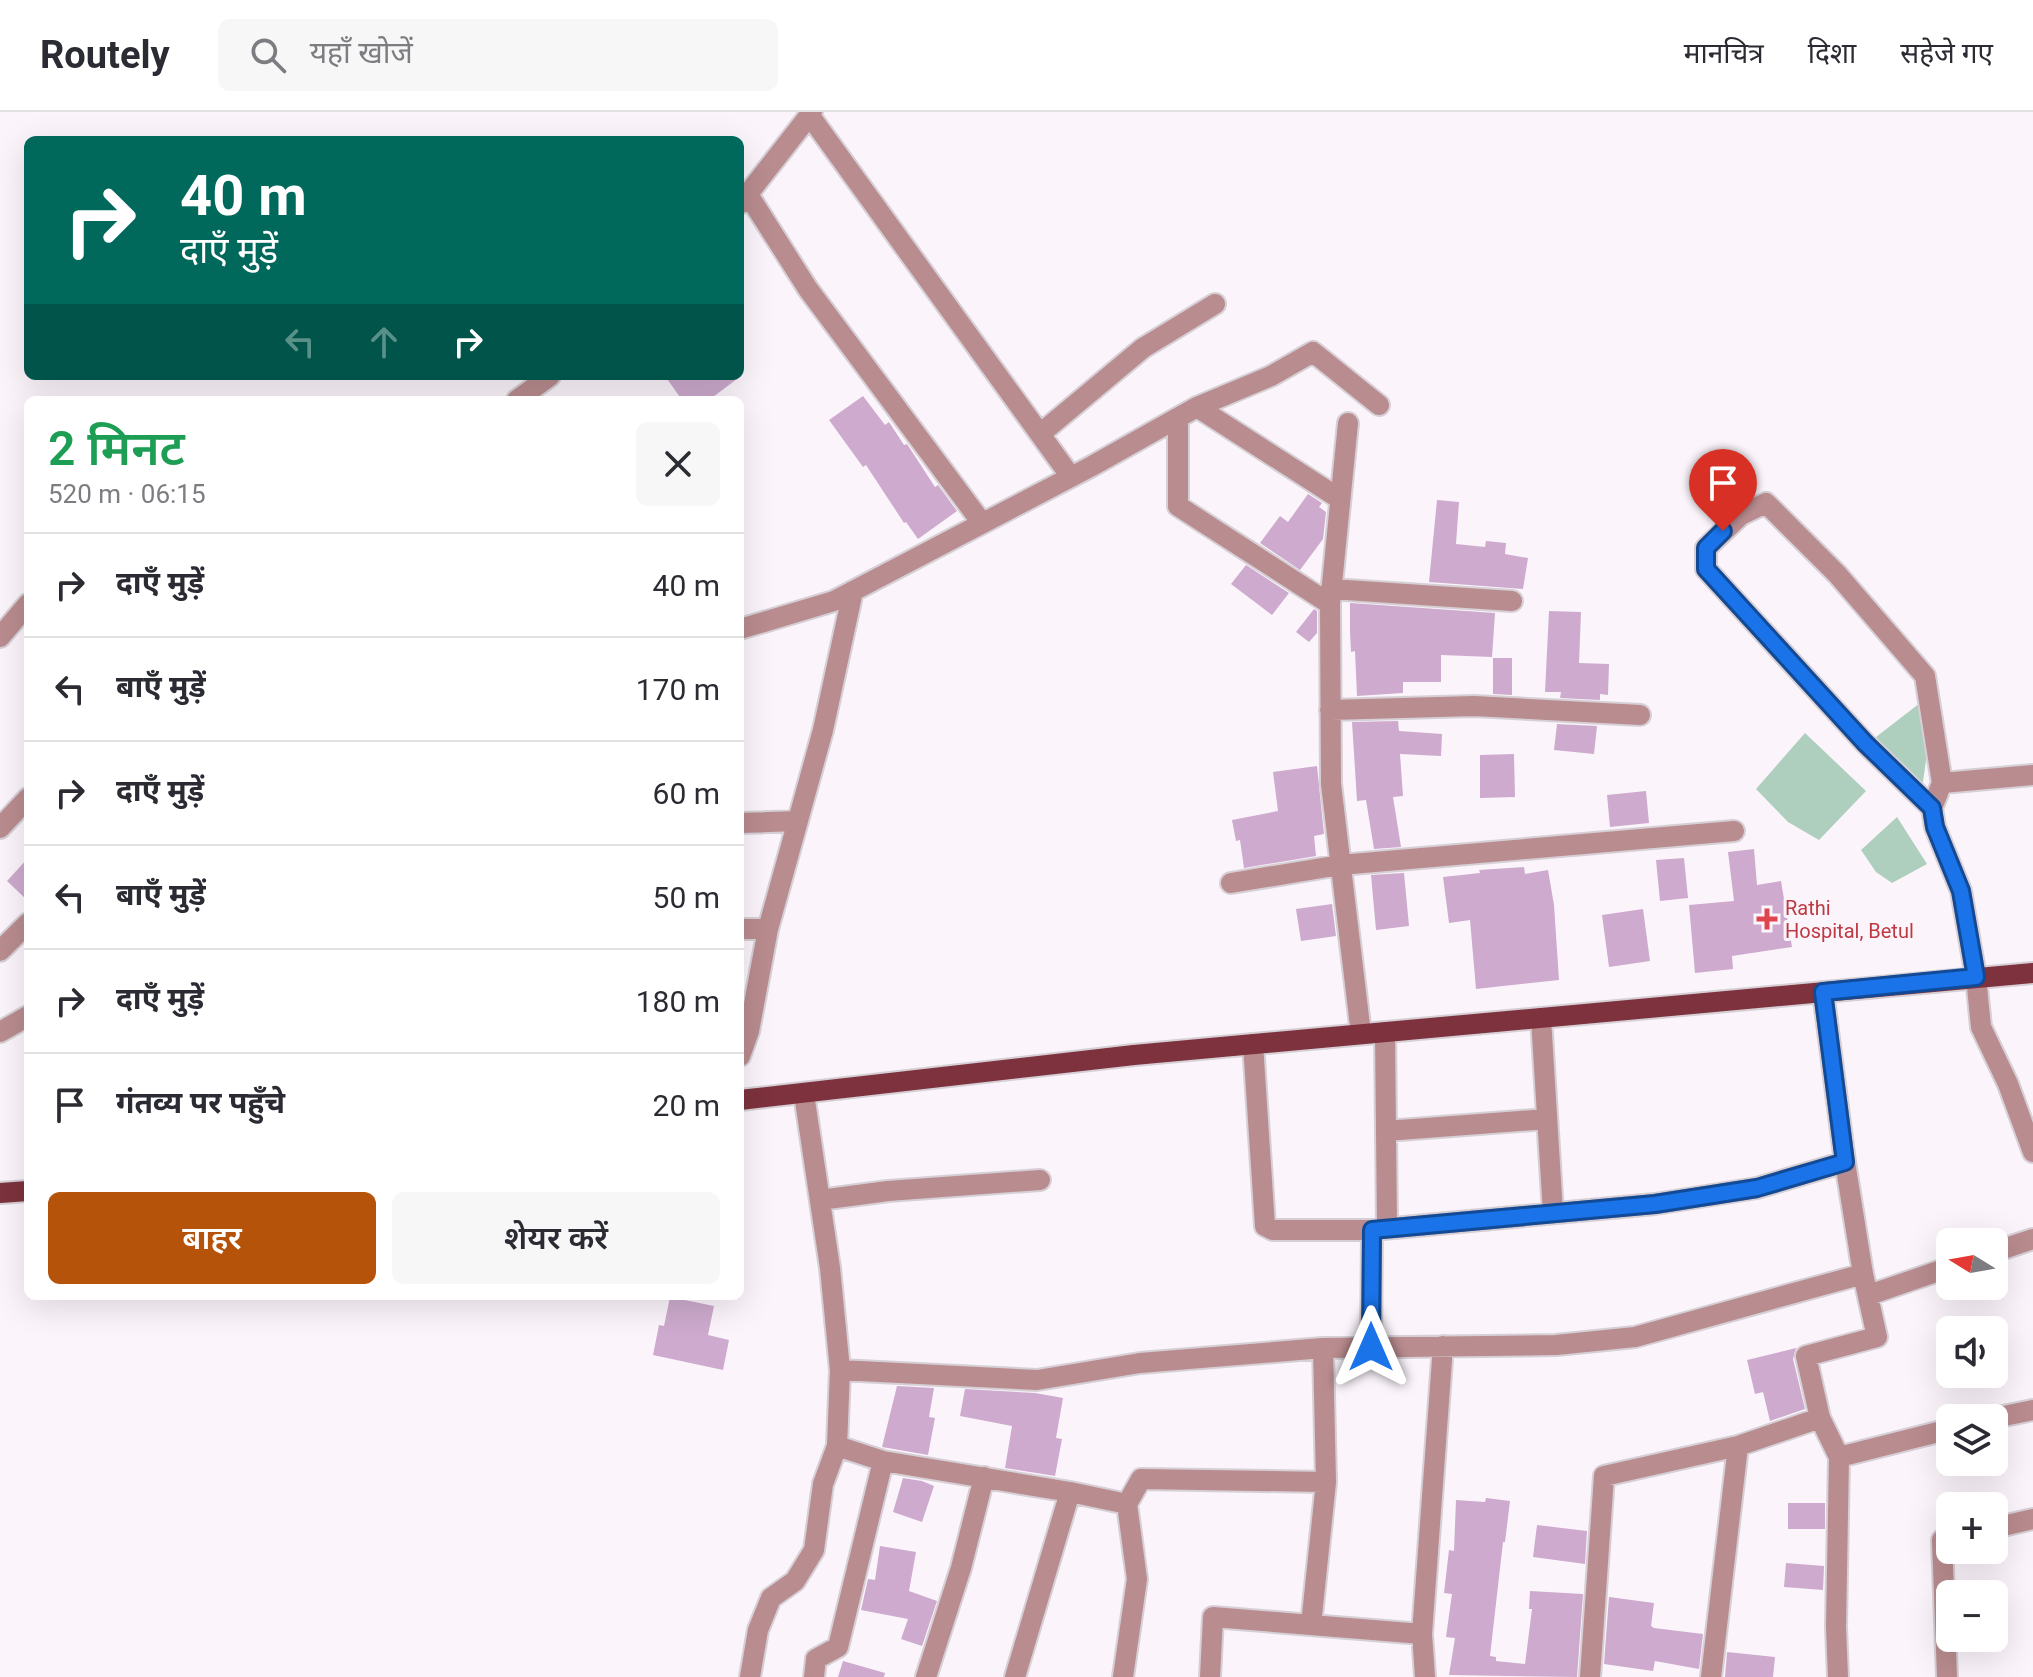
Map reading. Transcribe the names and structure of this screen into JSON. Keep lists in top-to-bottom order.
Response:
{
  "places": {
    "health": ["Rathi Hospital, Betul"]
  },
  "north": "left",
  "page": {
    "header": "Routely",
    "search": "यहाँ खोजें",
    "nav": ["मानचित्र", "दिशा", "सहेजे गए"],
    "turn": ["40 m", "दाएँ मुड़ें"],
    "heading": ["2 मिनट", "520 m · 06:15"],
    "list": [
      {
        "name": "दाएँ मुड़ें",
        "value": "40 m"
      },
      {
        "name": "बाएँ मुड़ें",
        "value": "170 m"
      },
      {
        "name": "दाएँ मुड़ें",
        "value": "60 m"
      },
      {
        "name": "बाएँ मुड़ें",
        "value": "50 m"
      },
      {
        "name": "दाएँ मुड़ें",
        "value": "180 m"
      },
      {
        "name": "गंतव्य पर पहुँचे",
        "value": "20 m"
      }
    ],
    "buttons": ["बाहर", "शेयर करें"],
    "map_buttons": ["+", "−"]
  }
}
